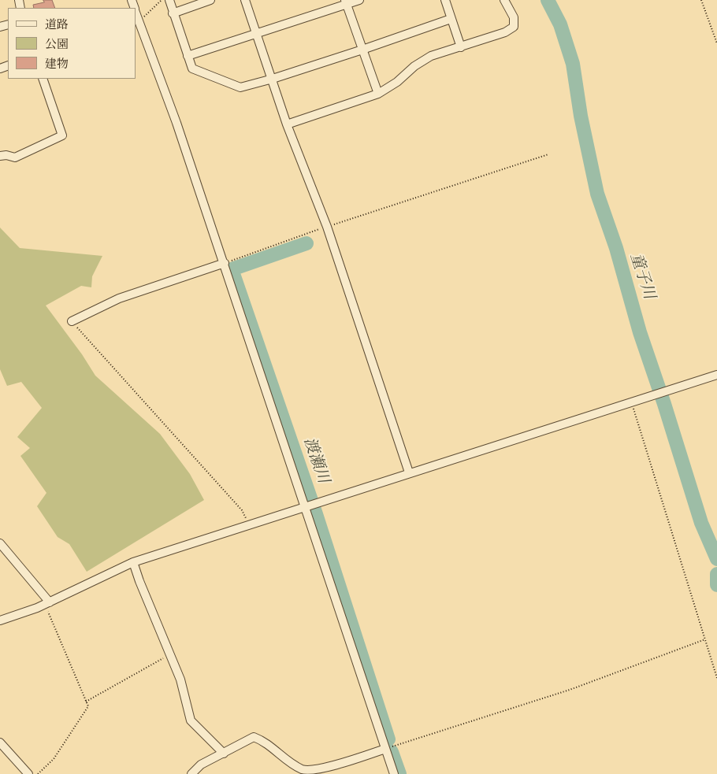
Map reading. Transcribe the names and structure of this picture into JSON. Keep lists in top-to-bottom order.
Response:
{
  "water": ["童子川", "渡瀬川"],
  "legend": ["道路", "公園", "建物"]
}
